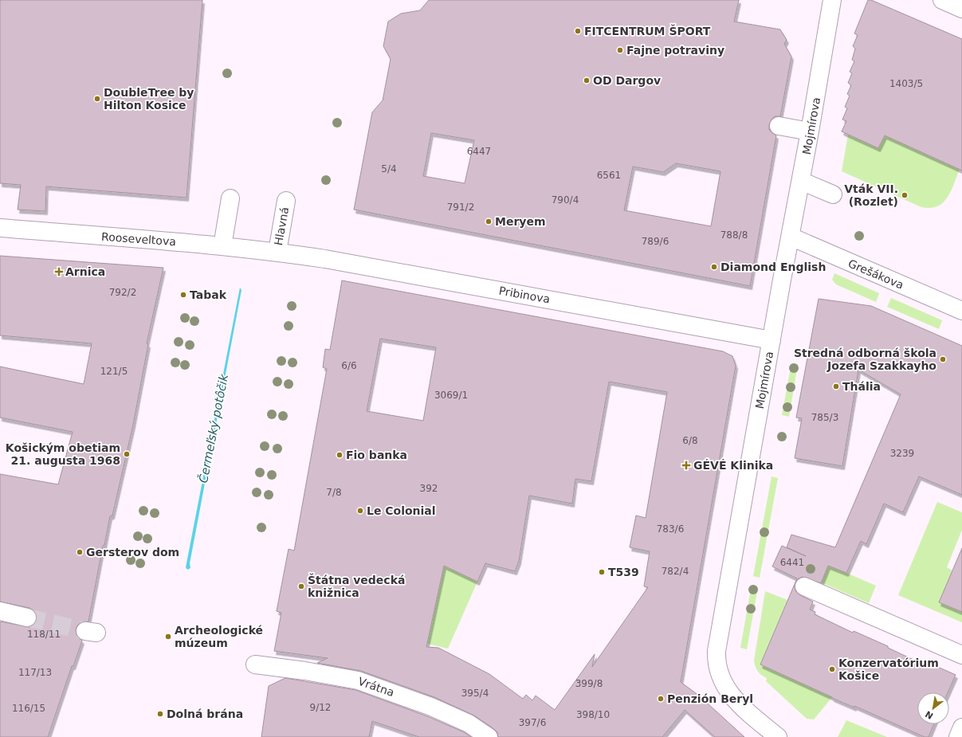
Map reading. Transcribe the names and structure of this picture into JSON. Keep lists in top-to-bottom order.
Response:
{
  "streets": {
    "street": [
      "Mojmírova",
      "Hlavná",
      "Rooseveltova",
      "Grešákova",
      "Pribinova",
      "Vrátna"
    ]
  },
  "crossings": [
    ["Mojmírova", "Grešákova"],
    ["Mojmírova", "Pribinova"],
    ["Hlavná", "Rooseveltova"],
    ["Hlavná", "Pribinova"],
    ["Rooseveltova", "Pribinova"]
  ],
  "water": ["Čermeľský potôčik"],
  "places": {
    "other": [
      "FITCENTRUM ŠPORT",
      "Fajne potraviny",
      "OD Dargov",
      "DoubleTree by Hilton Kosice",
      "Vták VII. (Rozlet)",
      "Meryem",
      "Diamond English",
      "Tabak",
      "Stredná odborná škola Jozefa Szakkayho",
      "Thália",
      "Košickým obetiam 21. augusta 1968",
      "Fio banka",
      "Le Colonial",
      "Gersterov dom",
      "T539",
      "Štátna vedecká knižnica",
      "Archeologické múzeum",
      "Konzervatórium Košice",
      "Penzión Beryl",
      "Dolná brána"
    ],
    "health": ["Arnica", "GÉVÉ Klinika"]
  },
  "house_numbers": [
    "1403/5",
    "6447",
    "5/4",
    "6561",
    "790/4",
    "791/2",
    "788/8",
    "789/6",
    "792/2",
    "6/6",
    "121/5",
    "3069/1",
    "785/3",
    "6/8",
    "3239",
    "392",
    "7/8",
    "783/6",
    "6441",
    "782/4",
    "118/11",
    "117/13",
    "399/8",
    "395/4",
    "9/12",
    "116/15",
    "398/10",
    "397/6"
  ],
  "north": "bottom left"
}
